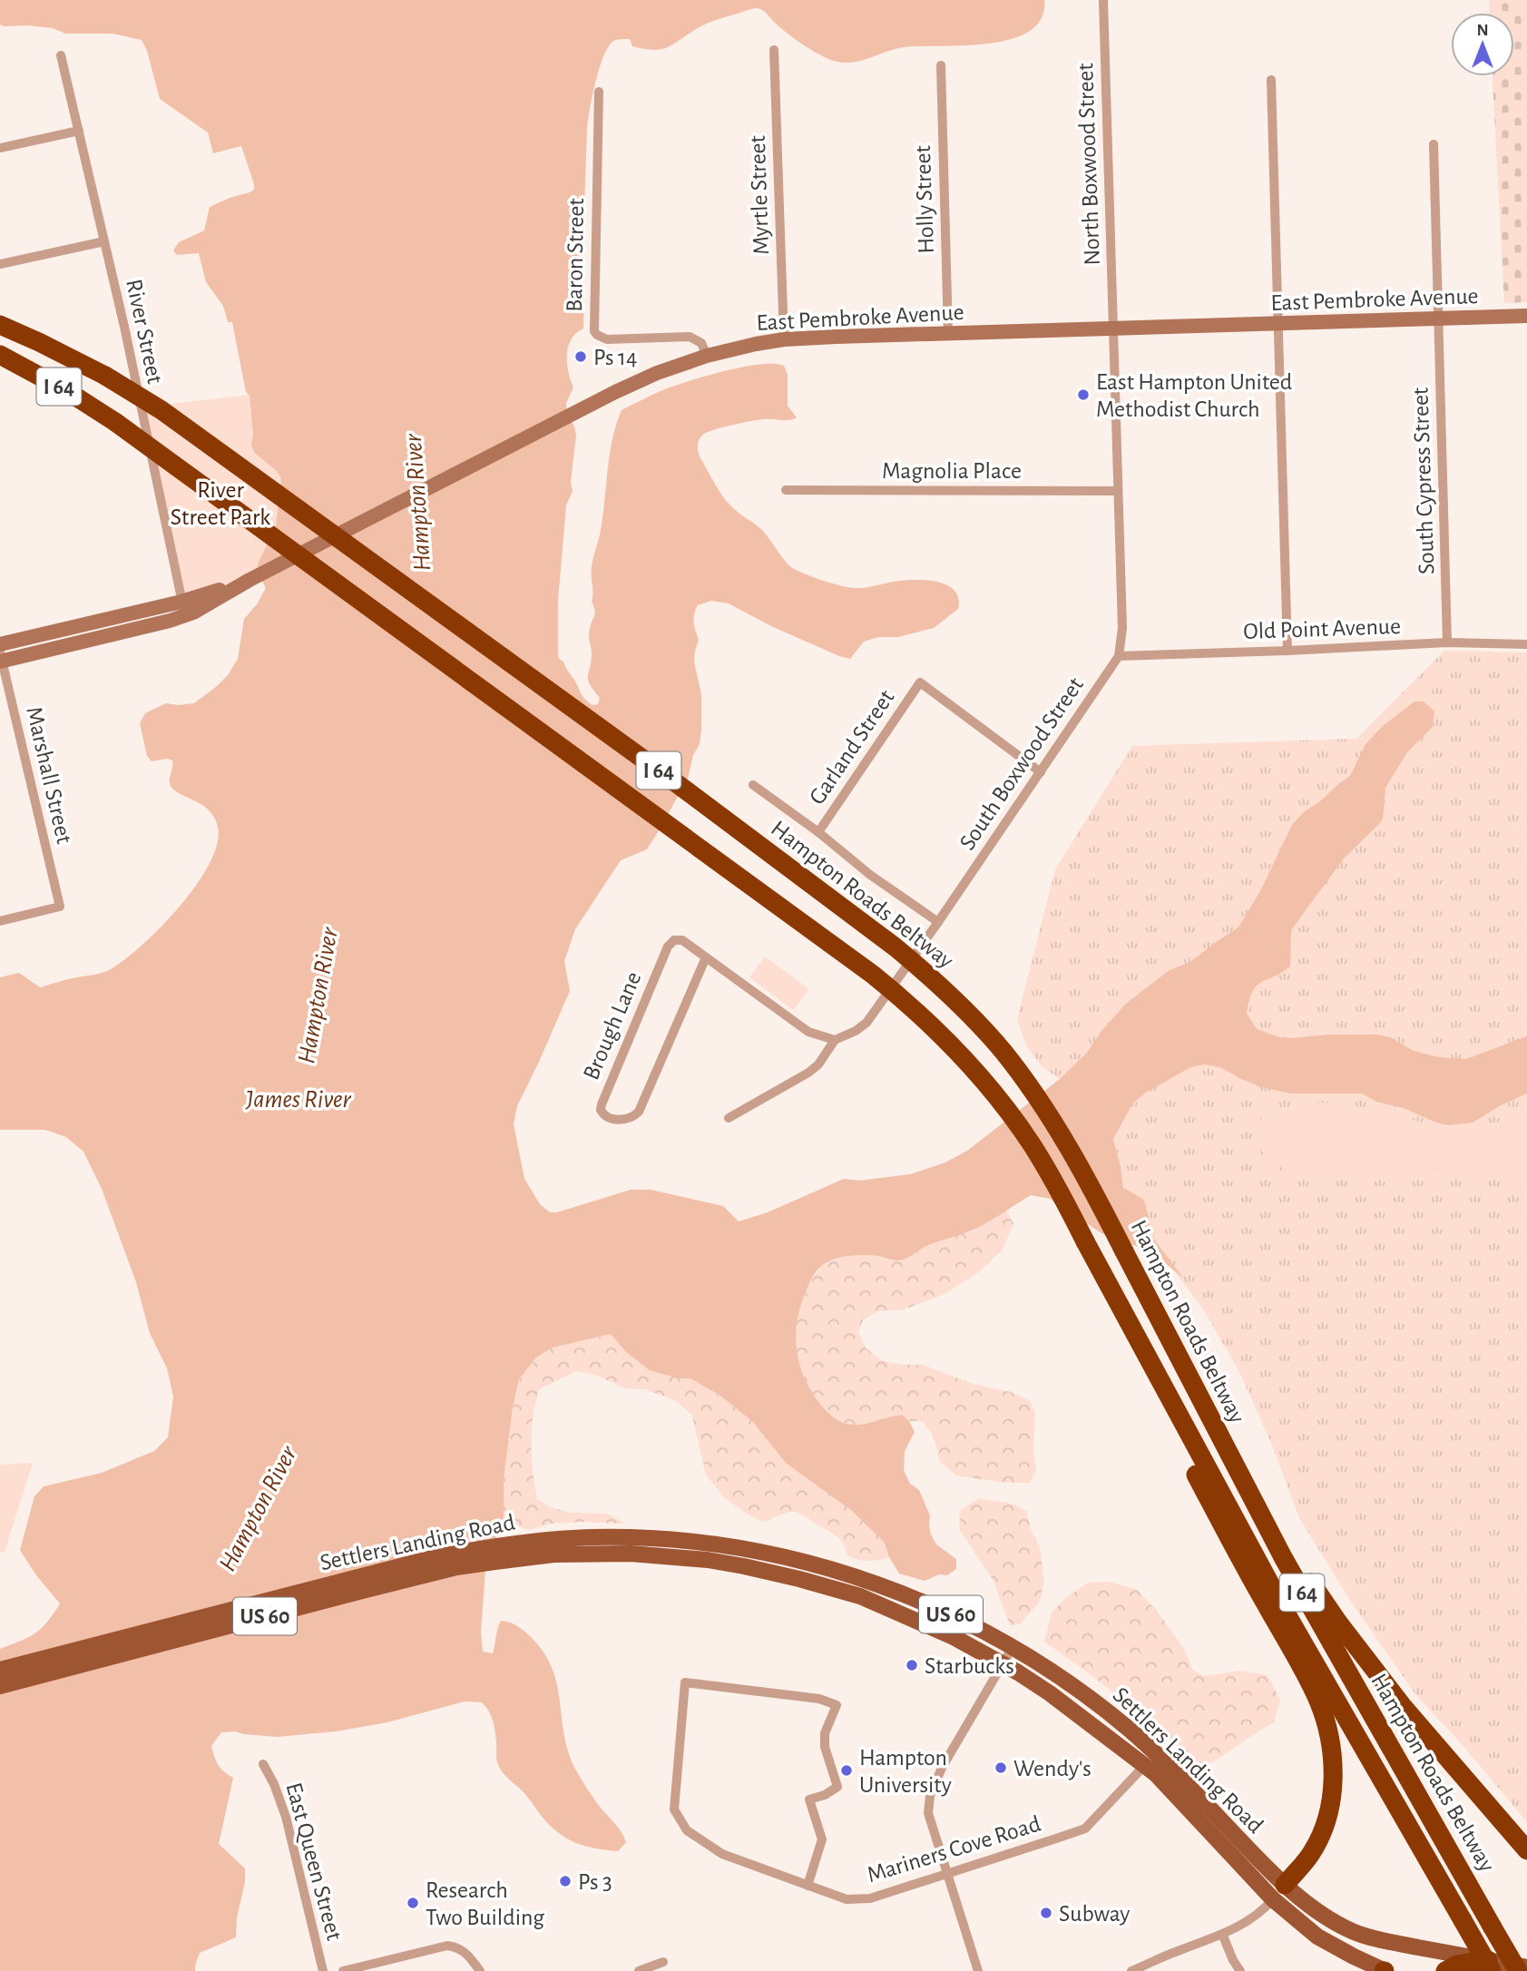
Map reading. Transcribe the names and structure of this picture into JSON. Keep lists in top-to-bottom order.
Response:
{
  "streets": {
    "highway": ["I 64", "Hampton Roads Beltway"],
    "main road": ["East Pembroke Avenue", "Settlers Landing Road", "US 60"],
    "street": [
      "North Boxwood Street",
      "Myrtle Street",
      "Holly Street",
      "Baron Street",
      "River Street",
      "Magnolia Place",
      "South Cypress Street",
      "Old Point Avenue",
      "Garland Street",
      "South Boxwood Street",
      "Marshall Street",
      "Brough Lane",
      "Mariners Cove Road",
      "East Queen Street"
    ]
  },
  "crossings": [
    ["North Boxwood Street", "East Pembroke Avenue"],
    ["North Boxwood Street", "South Boxwood Street"],
    ["Myrtle Street", "East Pembroke Avenue"],
    ["Holly Street", "East Pembroke Avenue"],
    ["Baron Street", "East Pembroke Avenue"],
    ["East Pembroke Avenue", "River Street"],
    ["East Pembroke Avenue", "South Cypress Street"],
    ["East Pembroke Avenue", "South Boxwood Street"],
    ["East Pembroke Avenue", "Marshall Street"],
    ["Magnolia Place", "South Boxwood Street"],
    ["South Cypress Street", "Old Point Avenue"],
    ["Old Point Avenue", "South Boxwood Street"],
    ["Garland Street", "South Boxwood Street"],
    ["South Boxwood Street", "Brough Lane"],
    ["Hampton Roads Beltway", "Settlers Landing Road"],
    ["Settlers Landing Road", "Mariners Cove Road"]
  ],
  "water": ["Hampton River", "James River"],
  "parks": ["River Street Park"],
  "places": [
    "Ps 14",
    "East Hampton United Methodist Church",
    "Starbucks",
    "Wendy's",
    "Hampton University",
    "Ps 3",
    "Research Two Building",
    "Subway"
  ],
  "north": "top"
}
